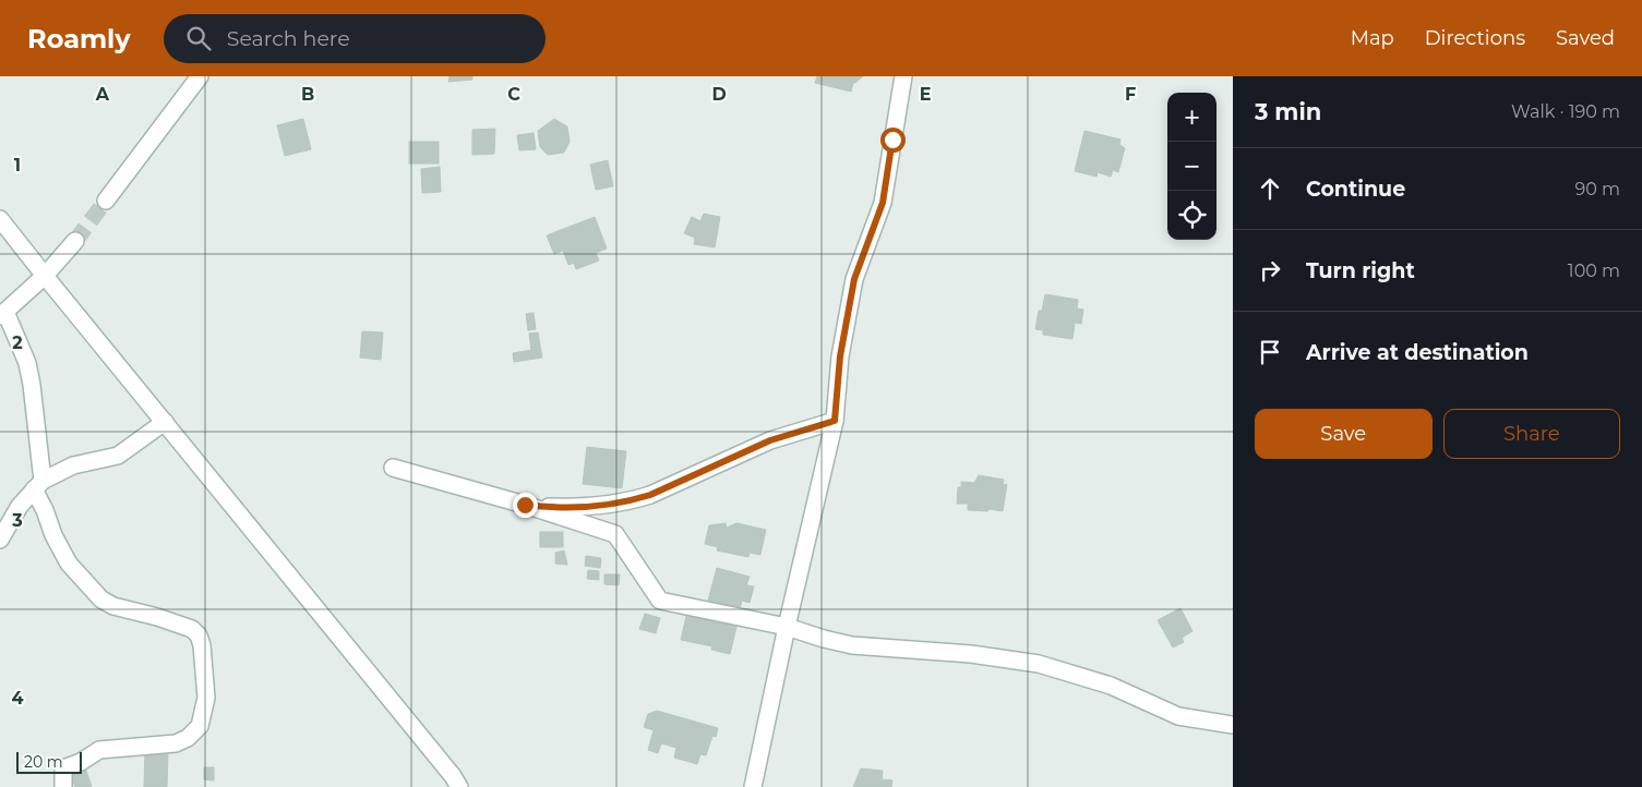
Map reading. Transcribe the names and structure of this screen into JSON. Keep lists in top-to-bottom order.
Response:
{
  "scale_bar": "20 m",
  "page": {
    "header": "Roamly",
    "search": "Search here",
    "nav": ["Map", "Directions", "Saved"],
    "heading": ["3 min", "Walk · 190 m"],
    "map_buttons": ["+", "−"],
    "list": [
      ["Continue", "90 m"],
      ["Turn right", "100 m"],
      "Arrive at destination"
    ],
    "buttons": ["Save", "Share"],
    "scale": "20 m"
  },
  "grid": {
    "columns": [
      "A",
      "B",
      "C",
      "D",
      "E",
      "F"
    ],
    "rows": [
      "1",
      "2",
      "3",
      "4"
    ]
  }
}
